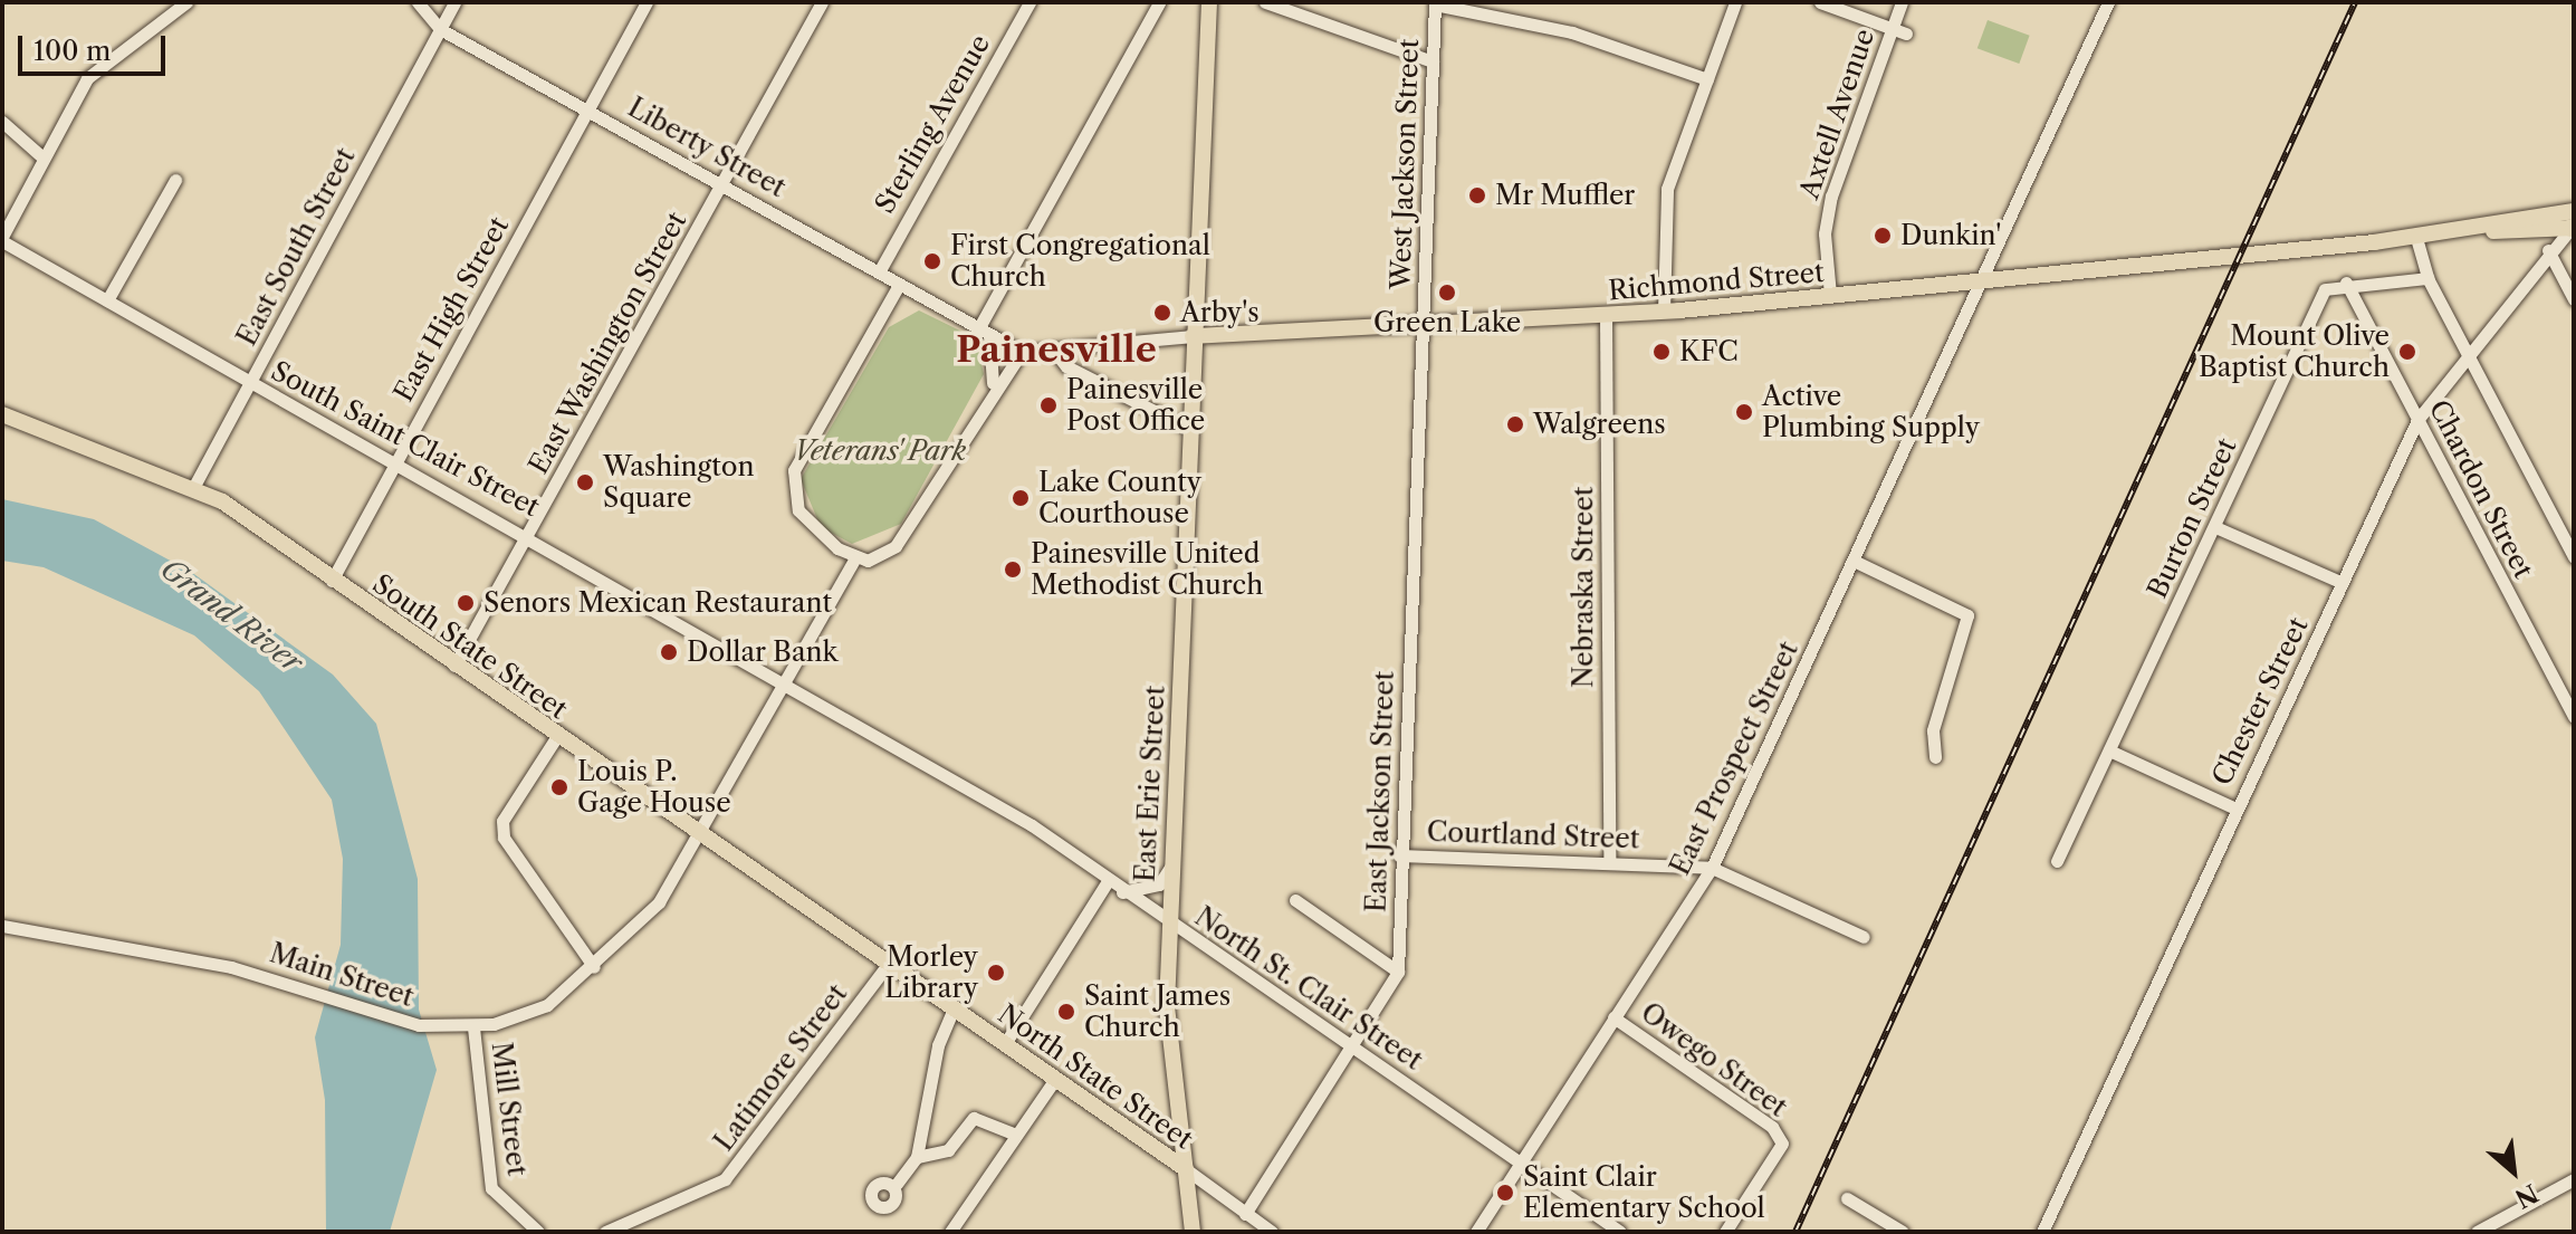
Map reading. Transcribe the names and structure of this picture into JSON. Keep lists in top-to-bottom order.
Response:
{
  "streets": {
    "main road": [
      "Richmond Street",
      "South State Street",
      "East Erie Street",
      "North State Street"
    ],
    "street": [
      "Axtell Avenue",
      "Sterling Avenue",
      "Liberty Street",
      "West Jackson Street",
      "East South Street",
      "East High Street",
      "East Washington Street",
      "South Saint Clair Street",
      "Chardon Street",
      "Burton Street",
      "Nebraska Street",
      "Chester Street",
      "East Prospect Street",
      "East Jackson Street",
      "Courtland Street",
      "Main Street",
      "North St. Clair Street",
      "Owego Street",
      "Latimore Street",
      "Mill Street"
    ]
  },
  "crossings": [
    ["Axtell Avenue", "Richmond Street"],
    ["Sterling Avenue", "Liberty Street"],
    ["Liberty Street", "East South Street"],
    ["Liberty Street", "East High Street"],
    ["Liberty Street", "East Washington Street"],
    ["West Jackson Street", "Richmond Street"],
    ["West Jackson Street", "East Jackson Street"],
    ["East South Street", "South Saint Clair Street"],
    ["East South Street", "South State Street"],
    ["Richmond Street", "Nebraska Street"],
    ["Richmond Street", "Chester Street"],
    ["Richmond Street", "East Prospect Street"],
    ["Richmond Street", "East Erie Street"],
    ["Richmond Street", "East Jackson Street"],
    ["East High Street", "South Saint Clair Street"],
    ["East High Street", "South State Street"],
    ["East Washington Street", "South Saint Clair Street"],
    ["East Washington Street", "South State Street"],
    ["South Saint Clair Street", "Main Street"],
    ["South Saint Clair Street", "North St. Clair Street"],
    ["Chardon Street", "Burton Street"],
    ["Chardon Street", "Chester Street"],
    ["Nebraska Street", "Courtland Street"],
    ["South State Street", "Main Street"],
    ["South State Street", "Latimore Street"],
    ["South State Street", "North State Street"],
    ["East Prospect Street", "Courtland Street"],
    ["East Prospect Street", "North St. Clair Street"],
    ["East Prospect Street", "Owego Street"],
    ["East Erie Street", "North St. Clair Street"],
    ["East Erie Street", "North State Street"],
    ["East Jackson Street", "Courtland Street"],
    ["Main Street", "North St. Clair Street"],
    ["Main Street", "Mill Street"],
    ["Latimore Street", "North State Street"]
  ],
  "districts": ["Painesville"],
  "water": ["Grand River"],
  "parks": ["Veterans' Park"],
  "places": [
    "Mr Muffler",
    "Dunkin'",
    "First Congregational Church",
    "Green Lake",
    "Arby's",
    "KFC",
    "Mount Olive Baptist Church",
    "Painesville Post Office",
    "Active Plumbing Supply",
    "Walgreens",
    "Washington Square",
    "Lake County Courthouse",
    "Painesville United Methodist Church",
    "Senors Mexican Restaurant",
    "Dollar Bank",
    "Louis P. Gage House",
    "Morley Library",
    "Saint James Church",
    "Saint Clair Elementary School"
  ],
  "scale_bar": "100 m",
  "north": "bottom right"
}
